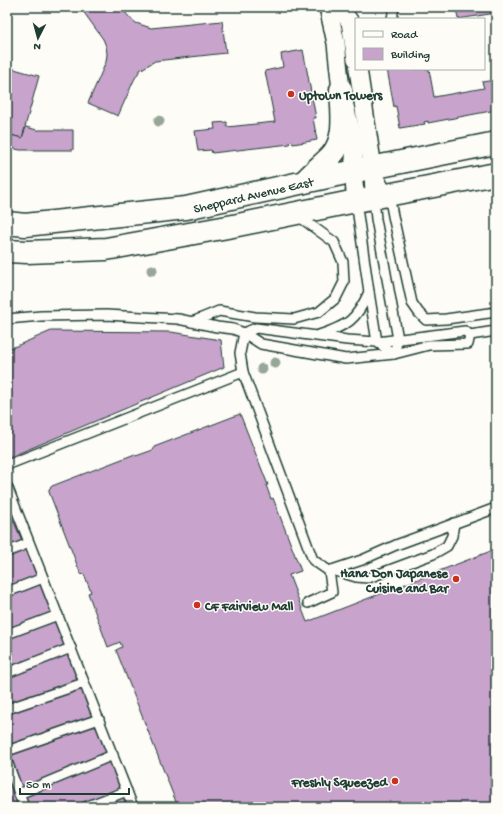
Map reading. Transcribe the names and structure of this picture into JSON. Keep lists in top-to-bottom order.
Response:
{
  "streets": {
    "main road": ["Sheppard Avenue East"]
  },
  "places": [
    "Uptown Towers",
    "Hana Don Japanese Cuisine and Bar",
    "CF Fairview Mall",
    "Freshly Squeezed"
  ],
  "legend": ["Road", "Building"],
  "scale_bar": "50 m",
  "north": "bottom"
}
